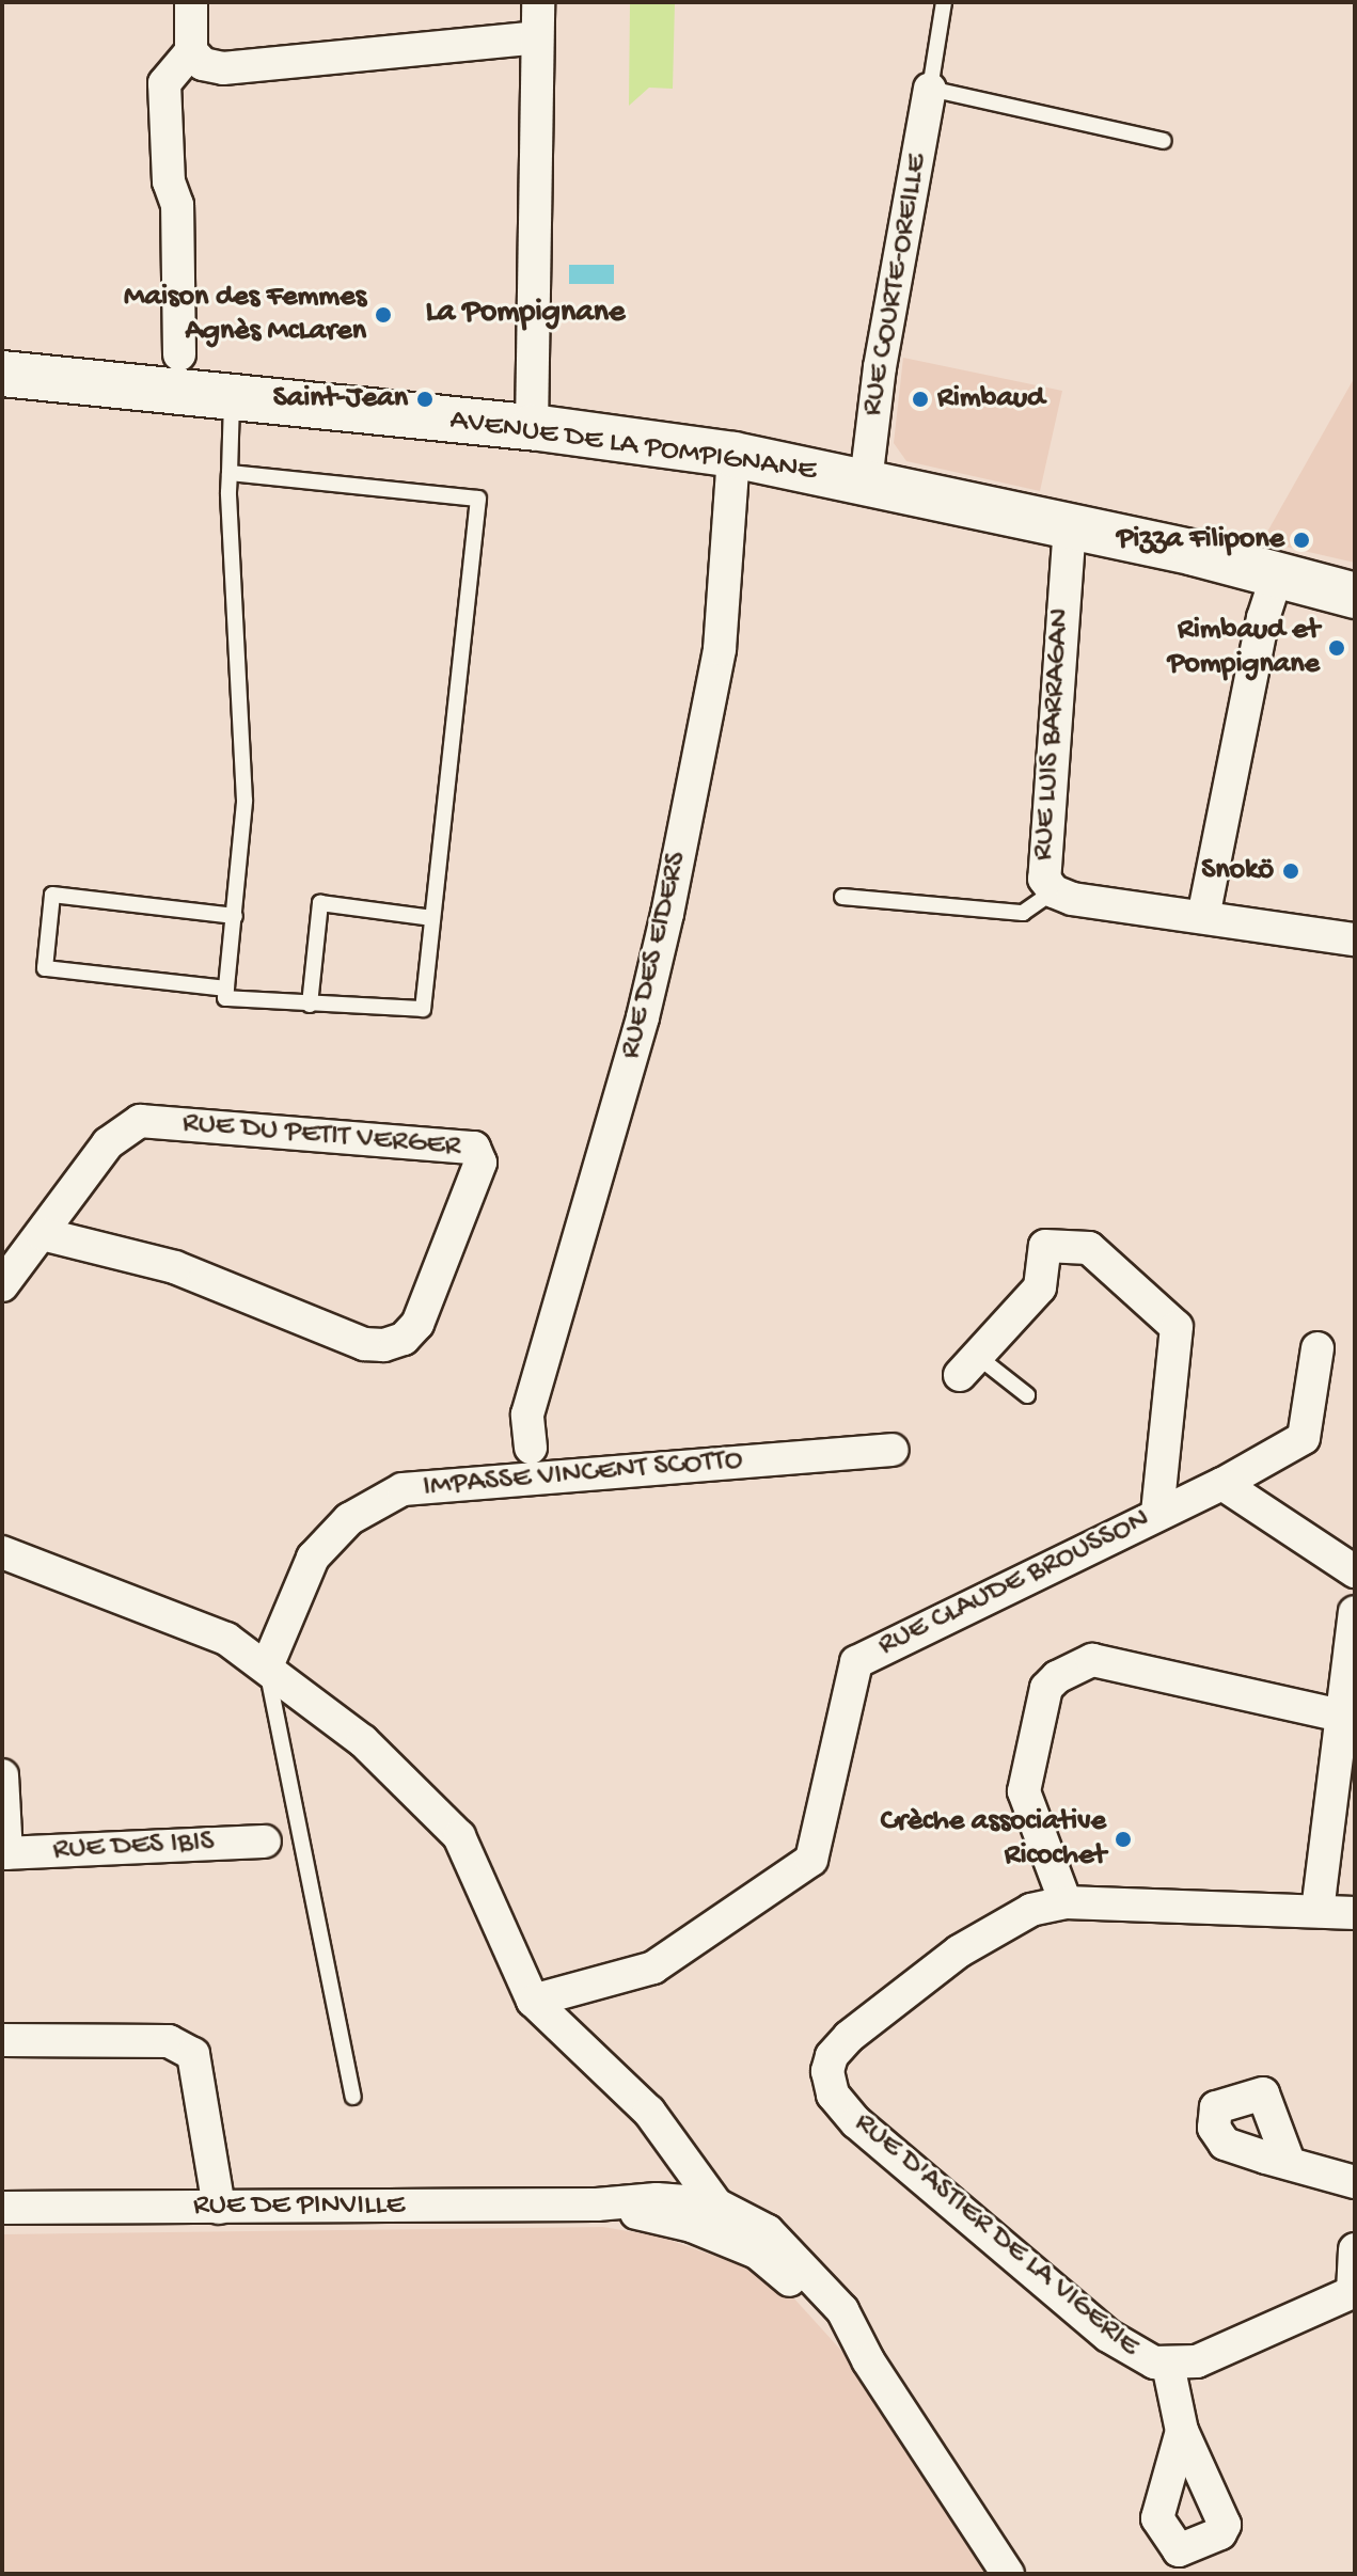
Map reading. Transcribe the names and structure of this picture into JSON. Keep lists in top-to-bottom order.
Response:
{
  "streets": {
    "main road": ["AVENUE DE LA POMPIGNANE"],
    "street": [
      "RUE COURTE-OREILLE",
      "RUE LUIS BARRAGAN",
      "RUE DES EIDERS",
      "RUE DU PETIT VERGER",
      "IMPASSE VINCENT SCOTTO",
      "RUE CLAUDE BROUSSON",
      "RUE DES IBIS",
      "RUE DE PINVILLE",
      "RUE D'ASTIER DE LA VIGERIE"
    ]
  },
  "crossings": [
    ["RUE COURTE-OREILLE", "AVENUE DE LA POMPIGNANE"],
    ["AVENUE DE LA POMPIGNANE", "RUE LUIS BARRAGAN"],
    ["AVENUE DE LA POMPIGNANE", "RUE DES EIDERS"]
  ],
  "districts": ["La Pompignane"],
  "places": [
    "Maison des Femmes Agnès McLaren",
    "Saint-Jean",
    "Rimbaud",
    "Pizza Filipone",
    "Rimbaud et Pompignane",
    "Snokö",
    "Crèche associative Ricochet"
  ]
}
